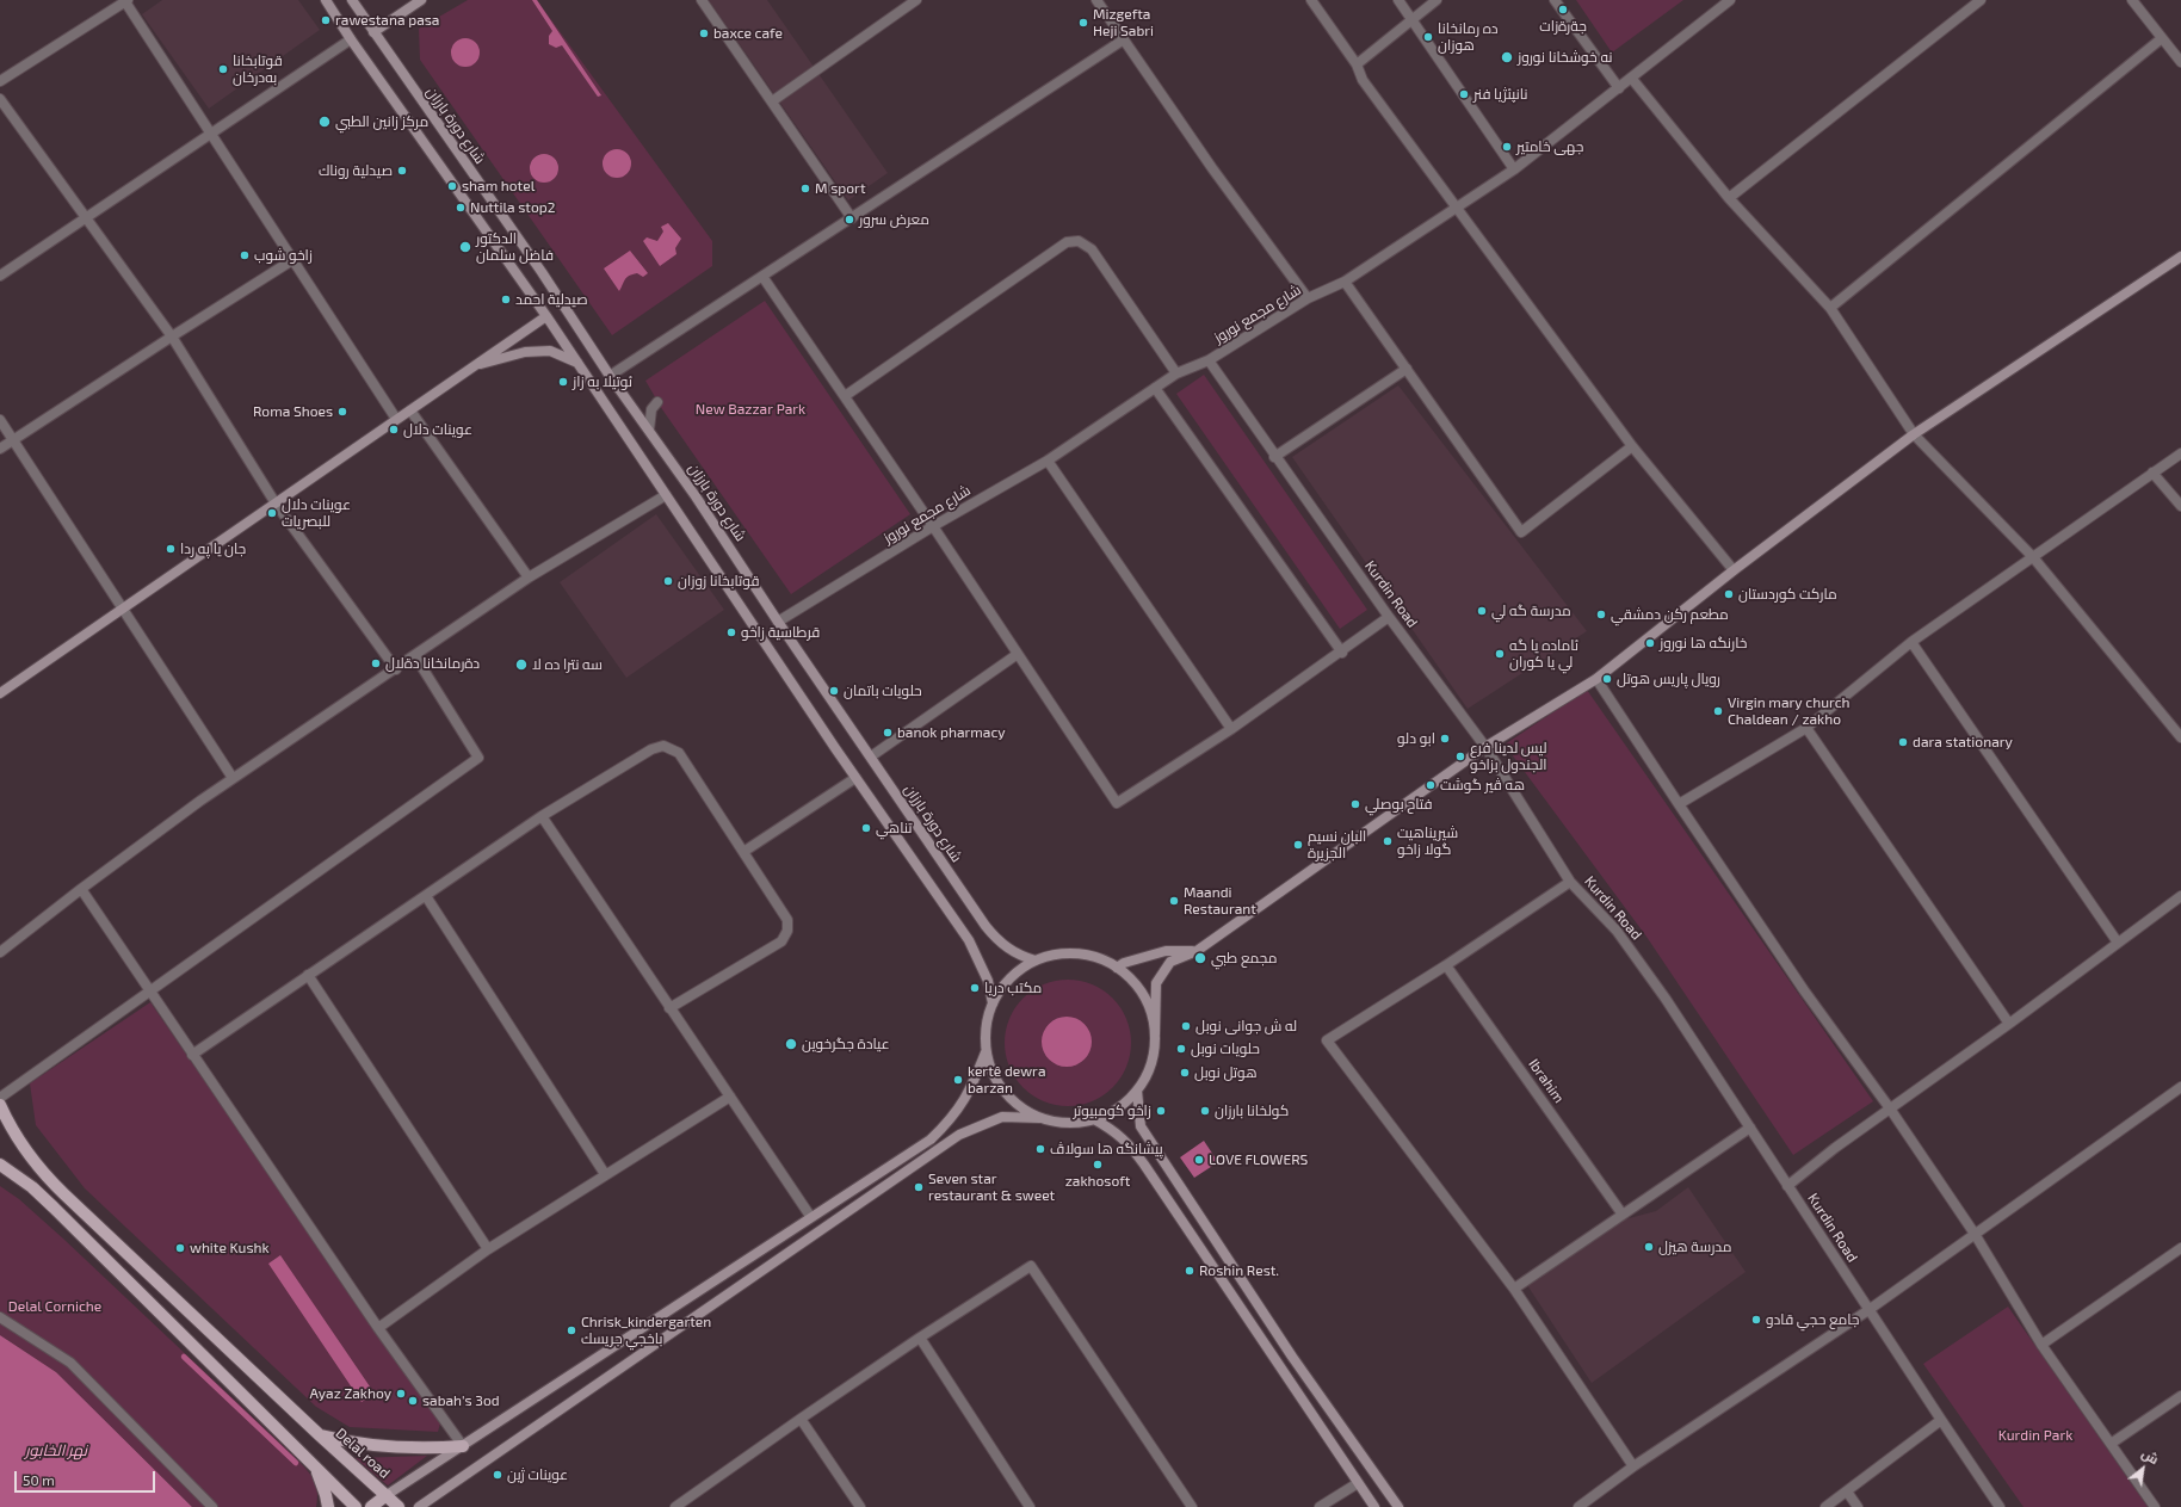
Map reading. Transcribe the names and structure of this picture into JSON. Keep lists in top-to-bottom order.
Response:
{
  "streets": {
    "main road": ["شارع دورة بارزان", "Delal road"],
    "street": ["شارع مجمع نوروز", "Kurdin Road", "Ibrahim"]
  },
  "crossings": [
    ["شارع دورة بارزان", "شارع مجمع نوروز"],
    ["شارع مجمع نوروز", "Kurdin Road"]
  ],
  "water": ["نهر الخابور"],
  "parks": ["New Bazzar Park", "Delal Corniche", "Kurdin Park"],
  "places": [
    "جةرةزات",
    "rawestana pasa",
    "Mizgefta Heji Sabri",
    "baxce cafe",
    "ده رمانخانا هوزان",
    "نه خوشخانا نوروز",
    "قوتابخانا به‌درخان",
    "نانپئژيا فنر",
    "مركز زانين الطبي",
    "جهى خامتير",
    "صيدلية روناك",
    "sham hotel",
    "M sport",
    "Nuttila stop2",
    "معرض سرور",
    "الدكتور فاضل سلمان",
    "زاخو شوب",
    "صيدلية احمد",
    "ئوتيلا به زاز",
    "Roma Shoes",
    "عوينات دلال",
    "عوينات دلال للبصريات",
    "جان يا په ردا",
    "قوتابخانا زوزان",
    "ماركت كوردستان",
    "مدرسة گه لي",
    "مطعم ركن دمشقي",
    "قرطاسية زاخو",
    "خارنگه ها نوروز",
    "ئاماده يا گه لي يا كوران",
    "دةرمانخانا دةلال",
    "سه نترا ده لا",
    "رويال پاريس هوتل",
    "حلويات باتمان",
    "Virgin mary church Chaldean / zakho",
    "banok pharmacy",
    "ابو دلو",
    "dara stationary",
    "ليس لدينا فرع الجندول بزاخو",
    "هه ڤير گوشت",
    "فتاح بوصلي",
    "تناهي",
    "شيريناهيت گولا زاخو",
    "البان نسيم الجزيرة",
    "Maandi Restaurant",
    "مجمع طبي",
    "مكتب دريا",
    "له ش جوانى نوبل",
    "عيادة جگرخوين",
    "حلويات نوبل",
    "هوتل نوبل",
    "kertê dewra barzan",
    "زاخو كومبيوتر",
    "كولخانا بارزان",
    "پيشانگه ها سولاڤ",
    "LOVE FLOWERS",
    "zakhosoft",
    "Seven star restaurant & sweet",
    "مدرسة هيزل",
    "white Kushk",
    "Roshin Rest.",
    "جامع حجي قادو",
    "Chrisk_kindergarten باخجي جريسك",
    "Ayaz Zakhoy",
    "sabah's 3od",
    "عوینات ژین"
  ],
  "scale_bar": "50 m",
  "north": "top right"
}
